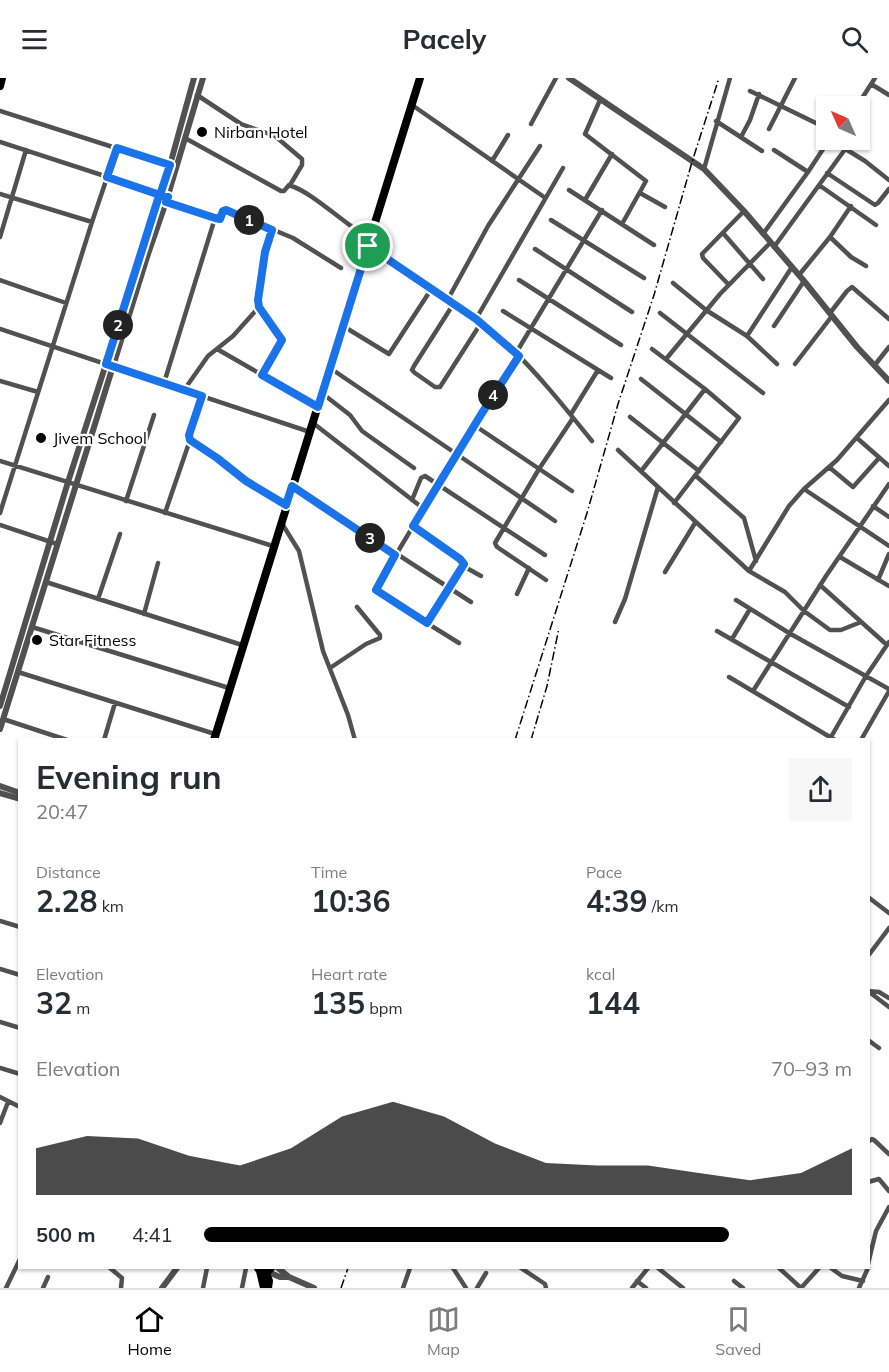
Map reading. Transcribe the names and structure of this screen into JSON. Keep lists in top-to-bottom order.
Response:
{
  "places": ["Nirban Hotel", "Jivem School", "Star Fitness"],
  "north": "top left",
  "page": {
    "header": "Pacely",
    "pins": [
      "1",
      "2",
      "4",
      "3"
    ],
    "heading": ["Evening run", "20:47"],
    "stats": [
      ["Distance", "2.28 km"],
      ["Time", "10:36"],
      ["Pace", "4:39 /km"],
      ["Elevation", "32 m"],
      ["Heart rate", "135 bpm"],
      ["kcal", "144"]
    ],
    "chart": ["Elevation", "70–93 m"],
    "list": [
      {
        "name": "500 m",
        "note": "4:41"
      }
    ],
    "tabs": ["Home", "Map", "Saved"]
  }
}
